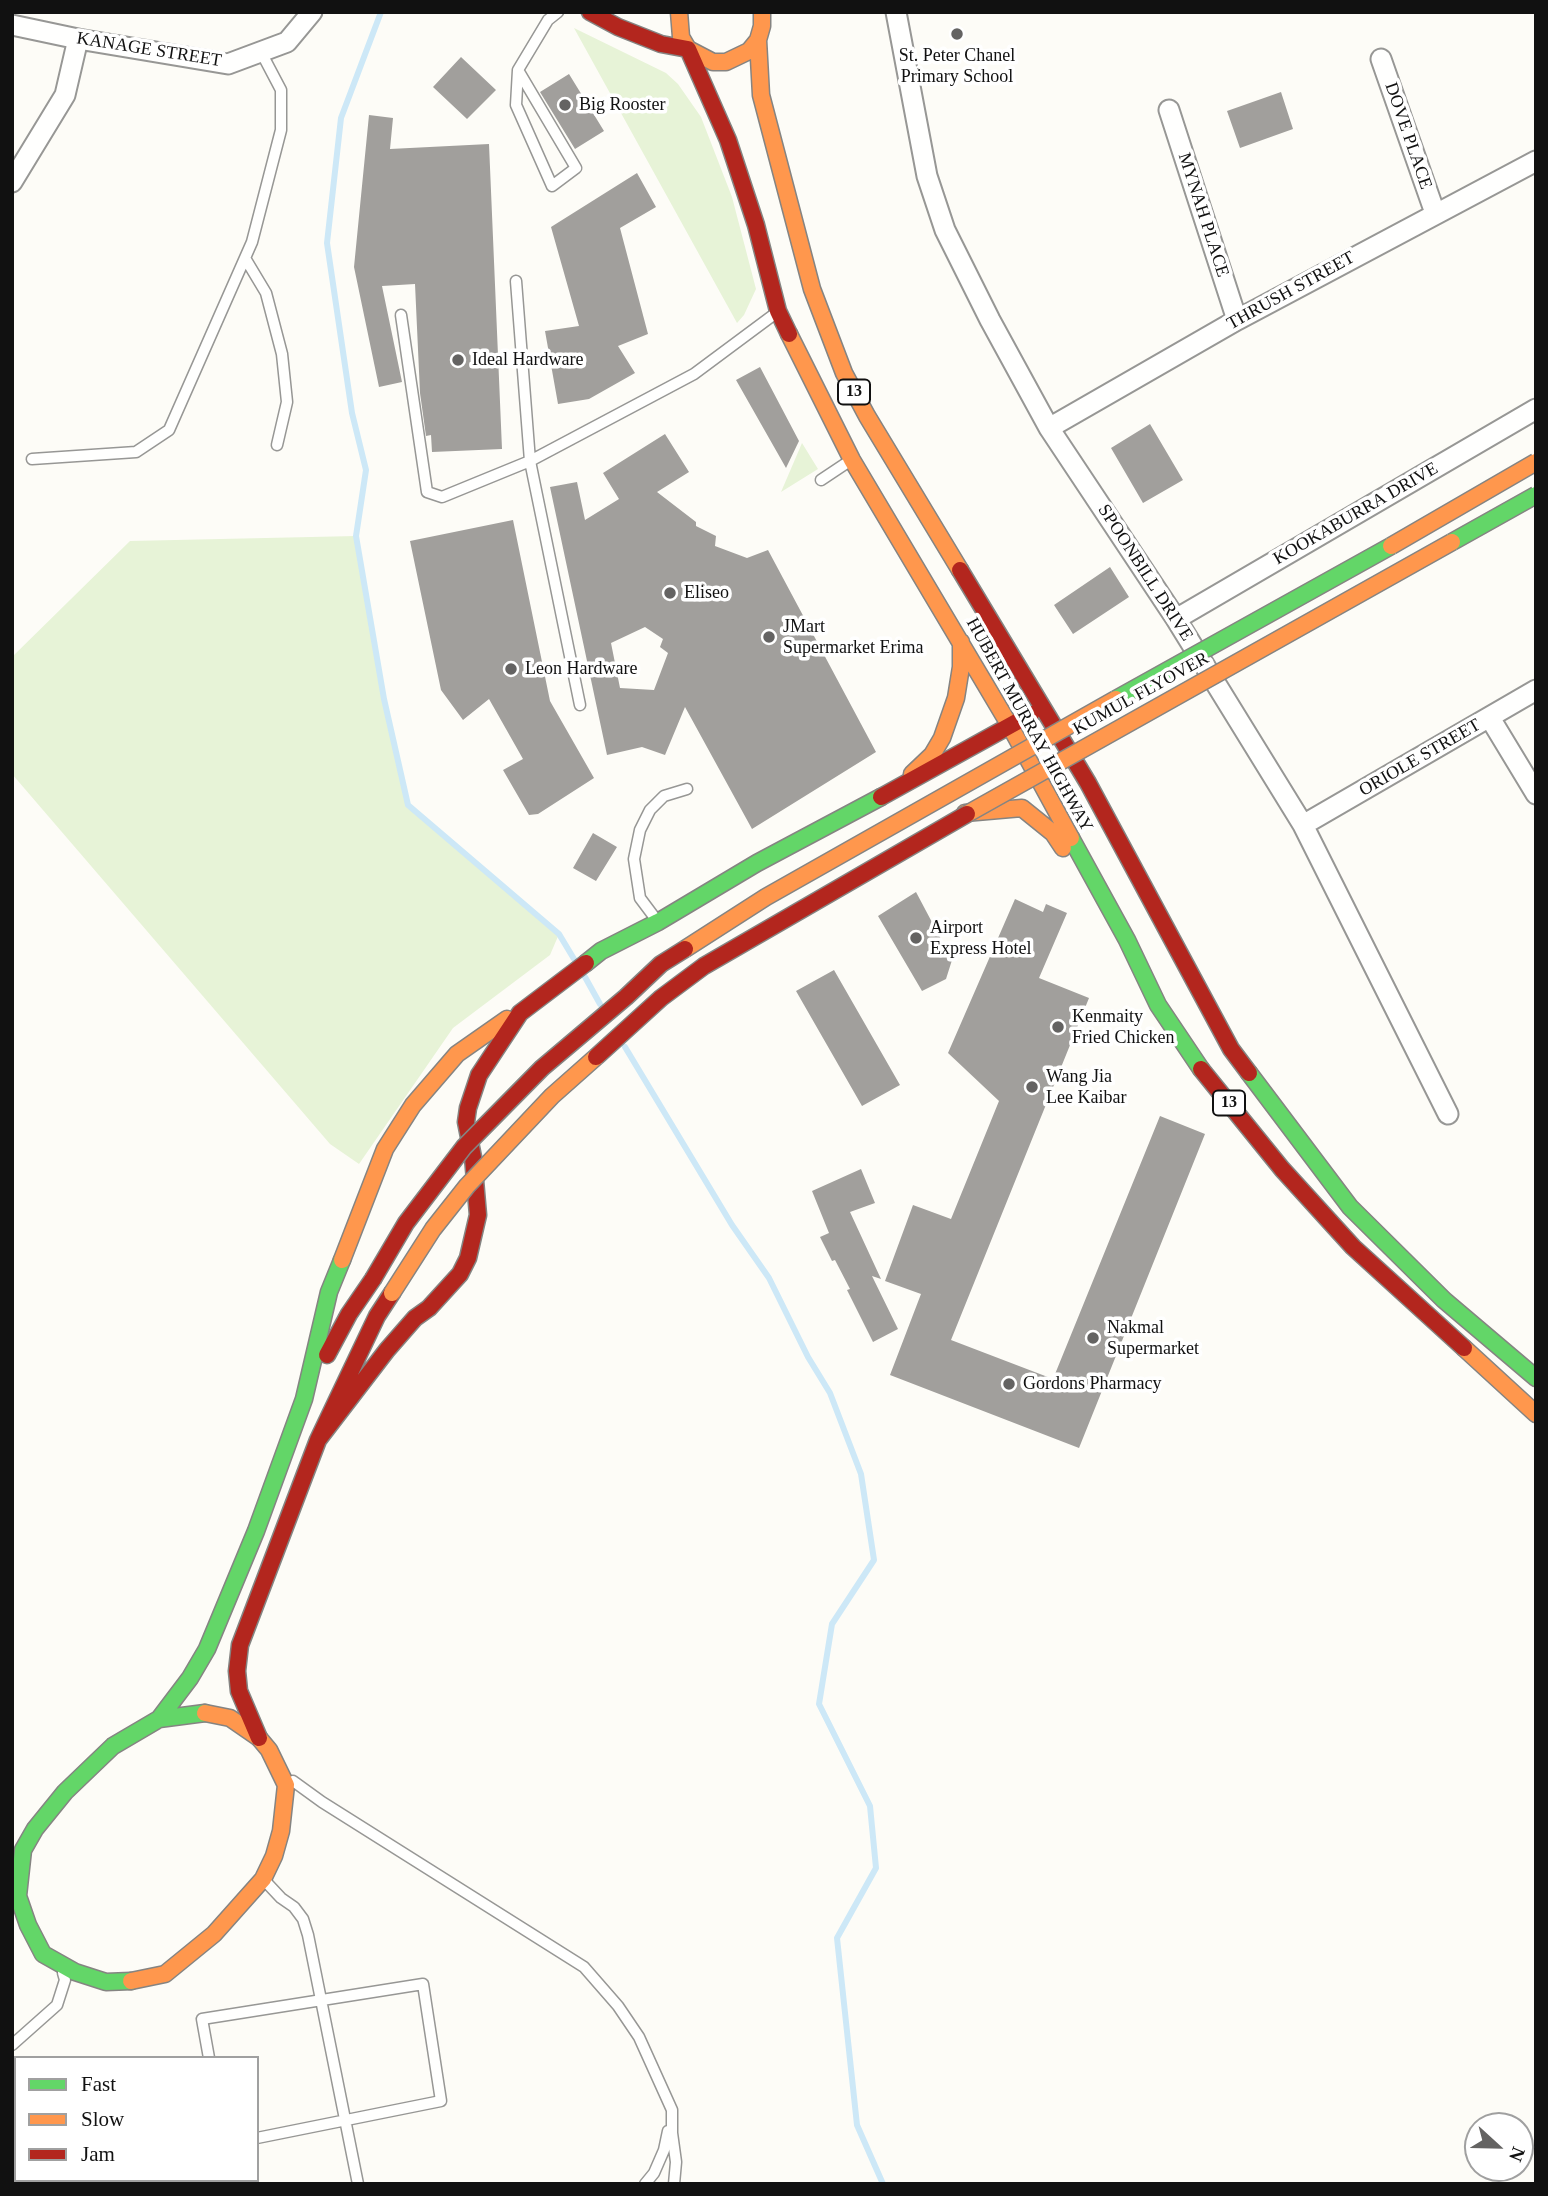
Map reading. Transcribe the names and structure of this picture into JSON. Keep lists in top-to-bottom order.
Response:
{
  "streets": {
    "highway": ["13", "KUMUL FLYOVER", "HUBERT MURRAY HIGHWAY"],
    "street": [
      "KANAGE STREET",
      "DOVE PLACE",
      "MYNAH PLACE",
      "THRUSH STREET",
      "KOOKABURRA DRIVE",
      "SPOONBILL DRIVE",
      "ORIOLE STREET"
    ]
  },
  "crossings": [
    ["DOVE PLACE", "THRUSH STREET"],
    ["MYNAH PLACE", "THRUSH STREET"],
    ["THRUSH STREET", "SPOONBILL DRIVE"],
    ["KOOKABURRA DRIVE", "SPOONBILL DRIVE"],
    ["SPOONBILL DRIVE", "ORIOLE STREET"]
  ],
  "places": [
    "St. Peter Chanel Primary School",
    "Big Rooster",
    "Ideal Hardware",
    "Eliseo",
    "JMart Supermarket Erima",
    "Leon Hardware",
    "Airport Express Hotel",
    "Kenmaity Fried Chicken",
    "Wang Jia Lee Kaibar",
    "Nakmal Supermarket",
    "Gordons Pharmacy"
  ],
  "legend": ["Fast", "Slow", "Jam"],
  "north": "right"
}
